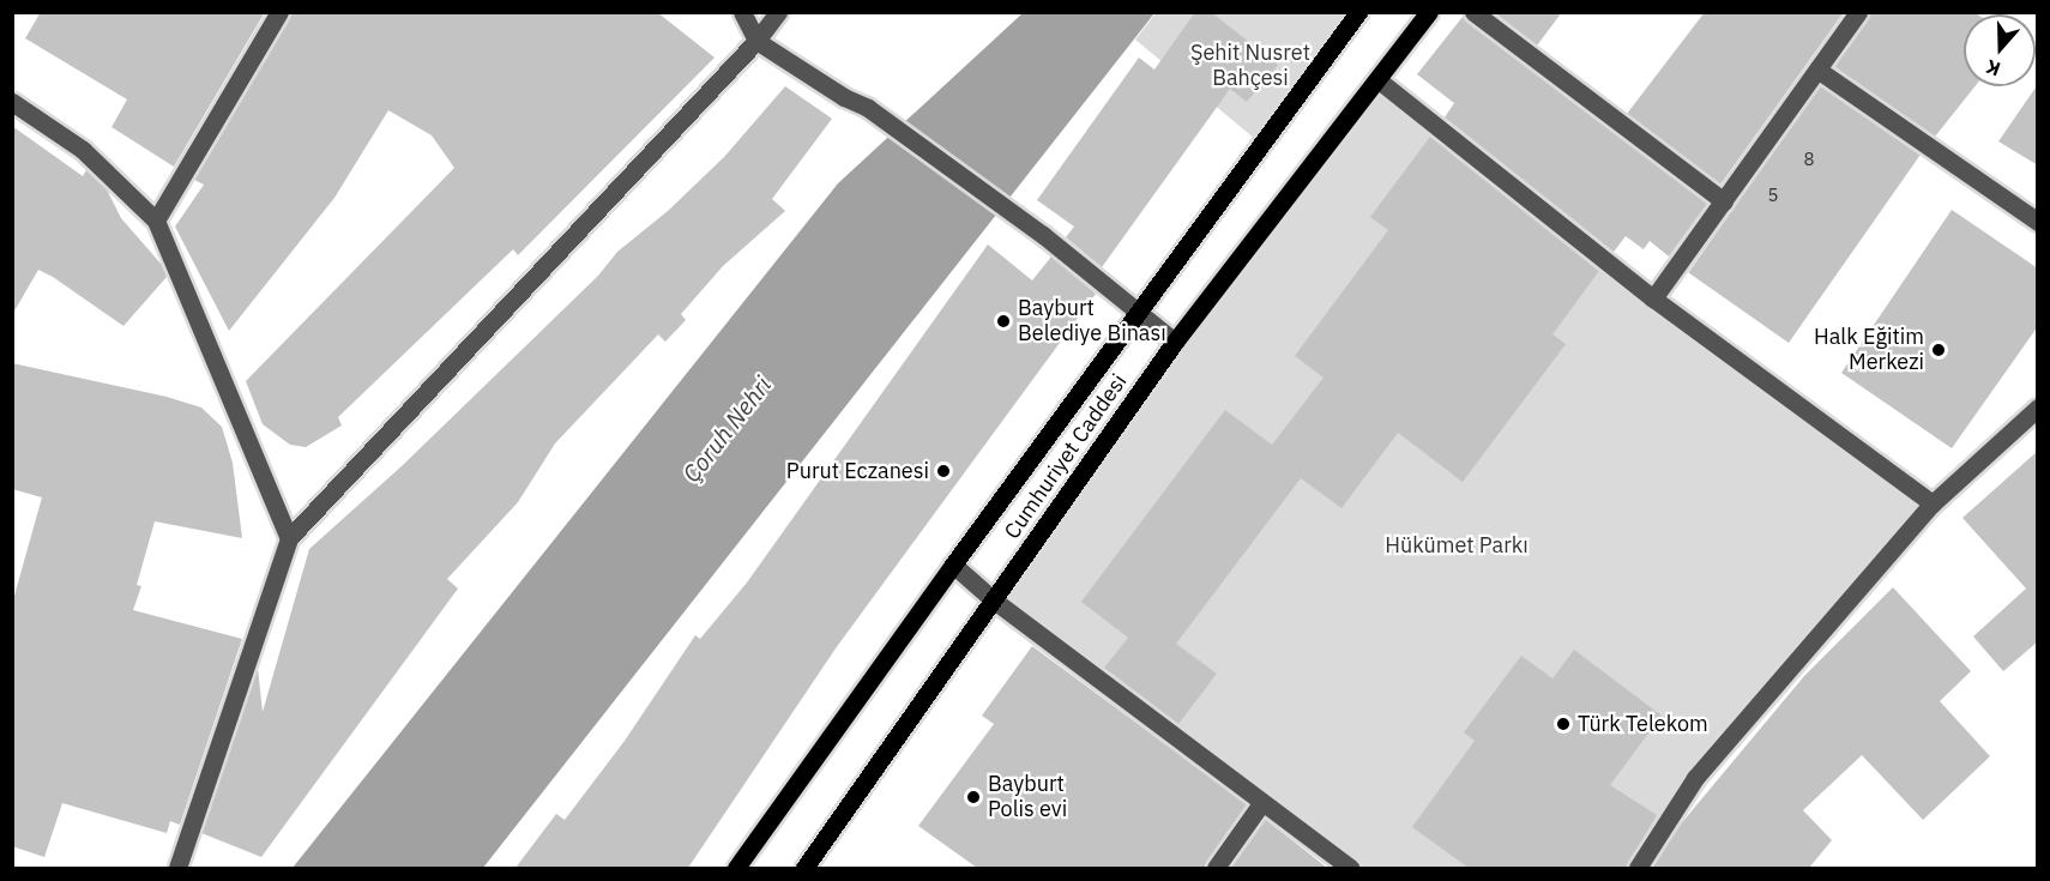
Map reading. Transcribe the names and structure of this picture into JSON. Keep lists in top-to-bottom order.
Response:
{
  "streets": {
    "main road": ["Cumhuriyet Caddesi"]
  },
  "water": ["Çoruh Nehri"],
  "parks": ["Şehit Nusret Bahçesi", "Hükümet Parkı"],
  "places": [
    "Bayburt Belediye Binası",
    "Halk Eğitim Merkezi",
    "Purut Eczanesi",
    "Türk Telekom",
    "Bayburt Polis evi"
  ],
  "house_numbers": ["8", "5"],
  "north": "bottom"
}
